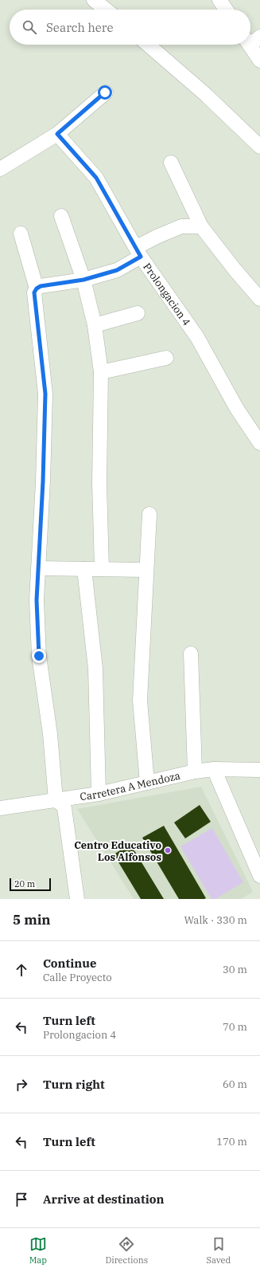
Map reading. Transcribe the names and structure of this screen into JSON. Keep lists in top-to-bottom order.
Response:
{
  "streets": {
    "street": ["Prolongacion 4", "Carretera A Mendoza"]
  },
  "places": ["Centro Educativo Los Alfonsos"],
  "scale_bar": "20 m",
  "page": {
    "search": "Search here",
    "scale": "20 m",
    "heading": ["5 min", "Walk · 330 m"],
    "list": [
      ["Continue", "Calle Proyecto", "30 m"],
      ["Turn left", "Prolongacion 4", "70 m"],
      ["Turn right", "60 m"],
      ["Turn left", "170 m"],
      "Arrive at destination"
    ],
    "nav": ["Map", "Directions", "Saved"]
  }
}
